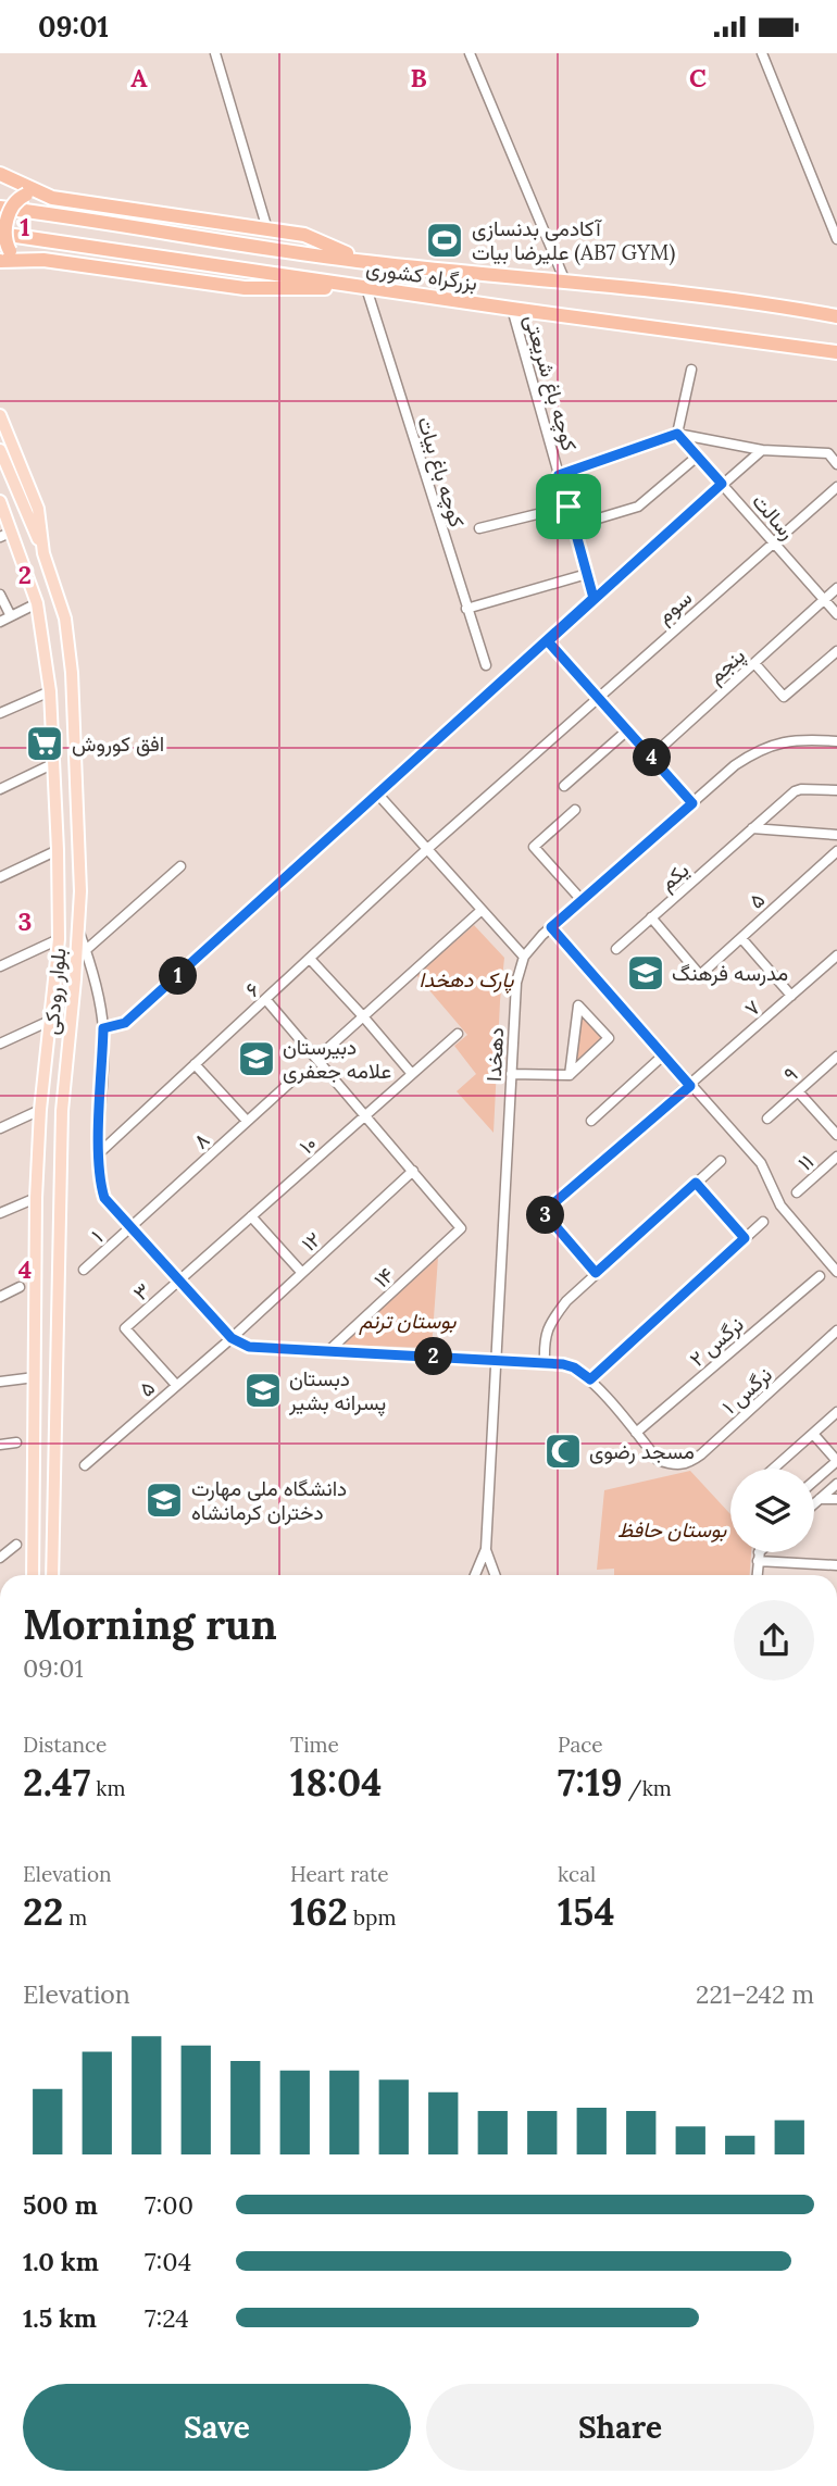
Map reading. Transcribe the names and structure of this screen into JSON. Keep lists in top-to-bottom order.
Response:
{
  "streets": {
    "highway": ["بزرگراه کشوری"],
    "main road": ["بلوار رودکی"],
    "street": [
      "کوچه باغ شریعتی",
      "کوچه باغ بیات",
      "رسالت",
      "سوم",
      "پنجم",
      "یکم",
      "۵",
      "۶",
      "۷",
      "دهخدا",
      "۹",
      "۸",
      "۱۰",
      "۱۱",
      "۱",
      "۱۲",
      "۱۴",
      "۳",
      "نرگس ۲",
      "نرگس ۱"
    ]
  },
  "crossings": [
    ["بزرگراه کشوری", "کوچه باغ شریعتی"],
    ["بزرگراه کشوری", "کوچه باغ بیات"],
    ["رسالت", "سوم"],
    ["رسالت", "پنجم"],
    ["سوم", "۶"],
    ["یکم", "۵"],
    ["۵", "۱۲"],
    ["۵", "۳"],
    ["۸", "۱"],
    ["۱۰", "۳"],
    ["۱۲", "۱۴"],
    ["نرگس ۲", "نرگس ۱"]
  ],
  "parks": ["پارک دهخدا", "بوستان ترنم", "بوستان حافظ"],
  "places": {
    "sports": ["آکادمی بدنسازی علیرضا بیات (AB7 GYM)"],
    "supermarket": ["افق کوروش"],
    "school or university": [
      "مدرسه فرهنگ",
      "دبیرستان علامه جعفری",
      "دبستان پسرانه بشير",
      "دانشگاه ملی مهارت دختران کرمانشاه"
    ],
    "mosque": ["مسجد رضوی"]
  },
  "page": {
    "status": "09:01",
    "pins": [
      "4",
      "1",
      "3",
      "2"
    ],
    "heading": ["Morning run", "09:01"],
    "stats": [
      ["Distance", "2.47 km"],
      ["Time", "18:04"],
      ["Pace", "7:19 /km"],
      ["Elevation", "22 m"],
      ["Heart rate", "162 bpm"],
      ["kcal", "154"]
    ],
    "chart": ["Elevation", "221–242 m"],
    "list": [
      {
        "name": "500 m",
        "note": "7:00"
      },
      {
        "name": "1.0 km",
        "note": "7:04"
      },
      {
        "name": "1.5 km",
        "note": "7:24"
      }
    ],
    "buttons": ["Save", "Share"]
  },
  "grid": {
    "columns": ["A", "B", "C"],
    "rows": [
      "1",
      "2",
      "3",
      "4"
    ]
  }
}
